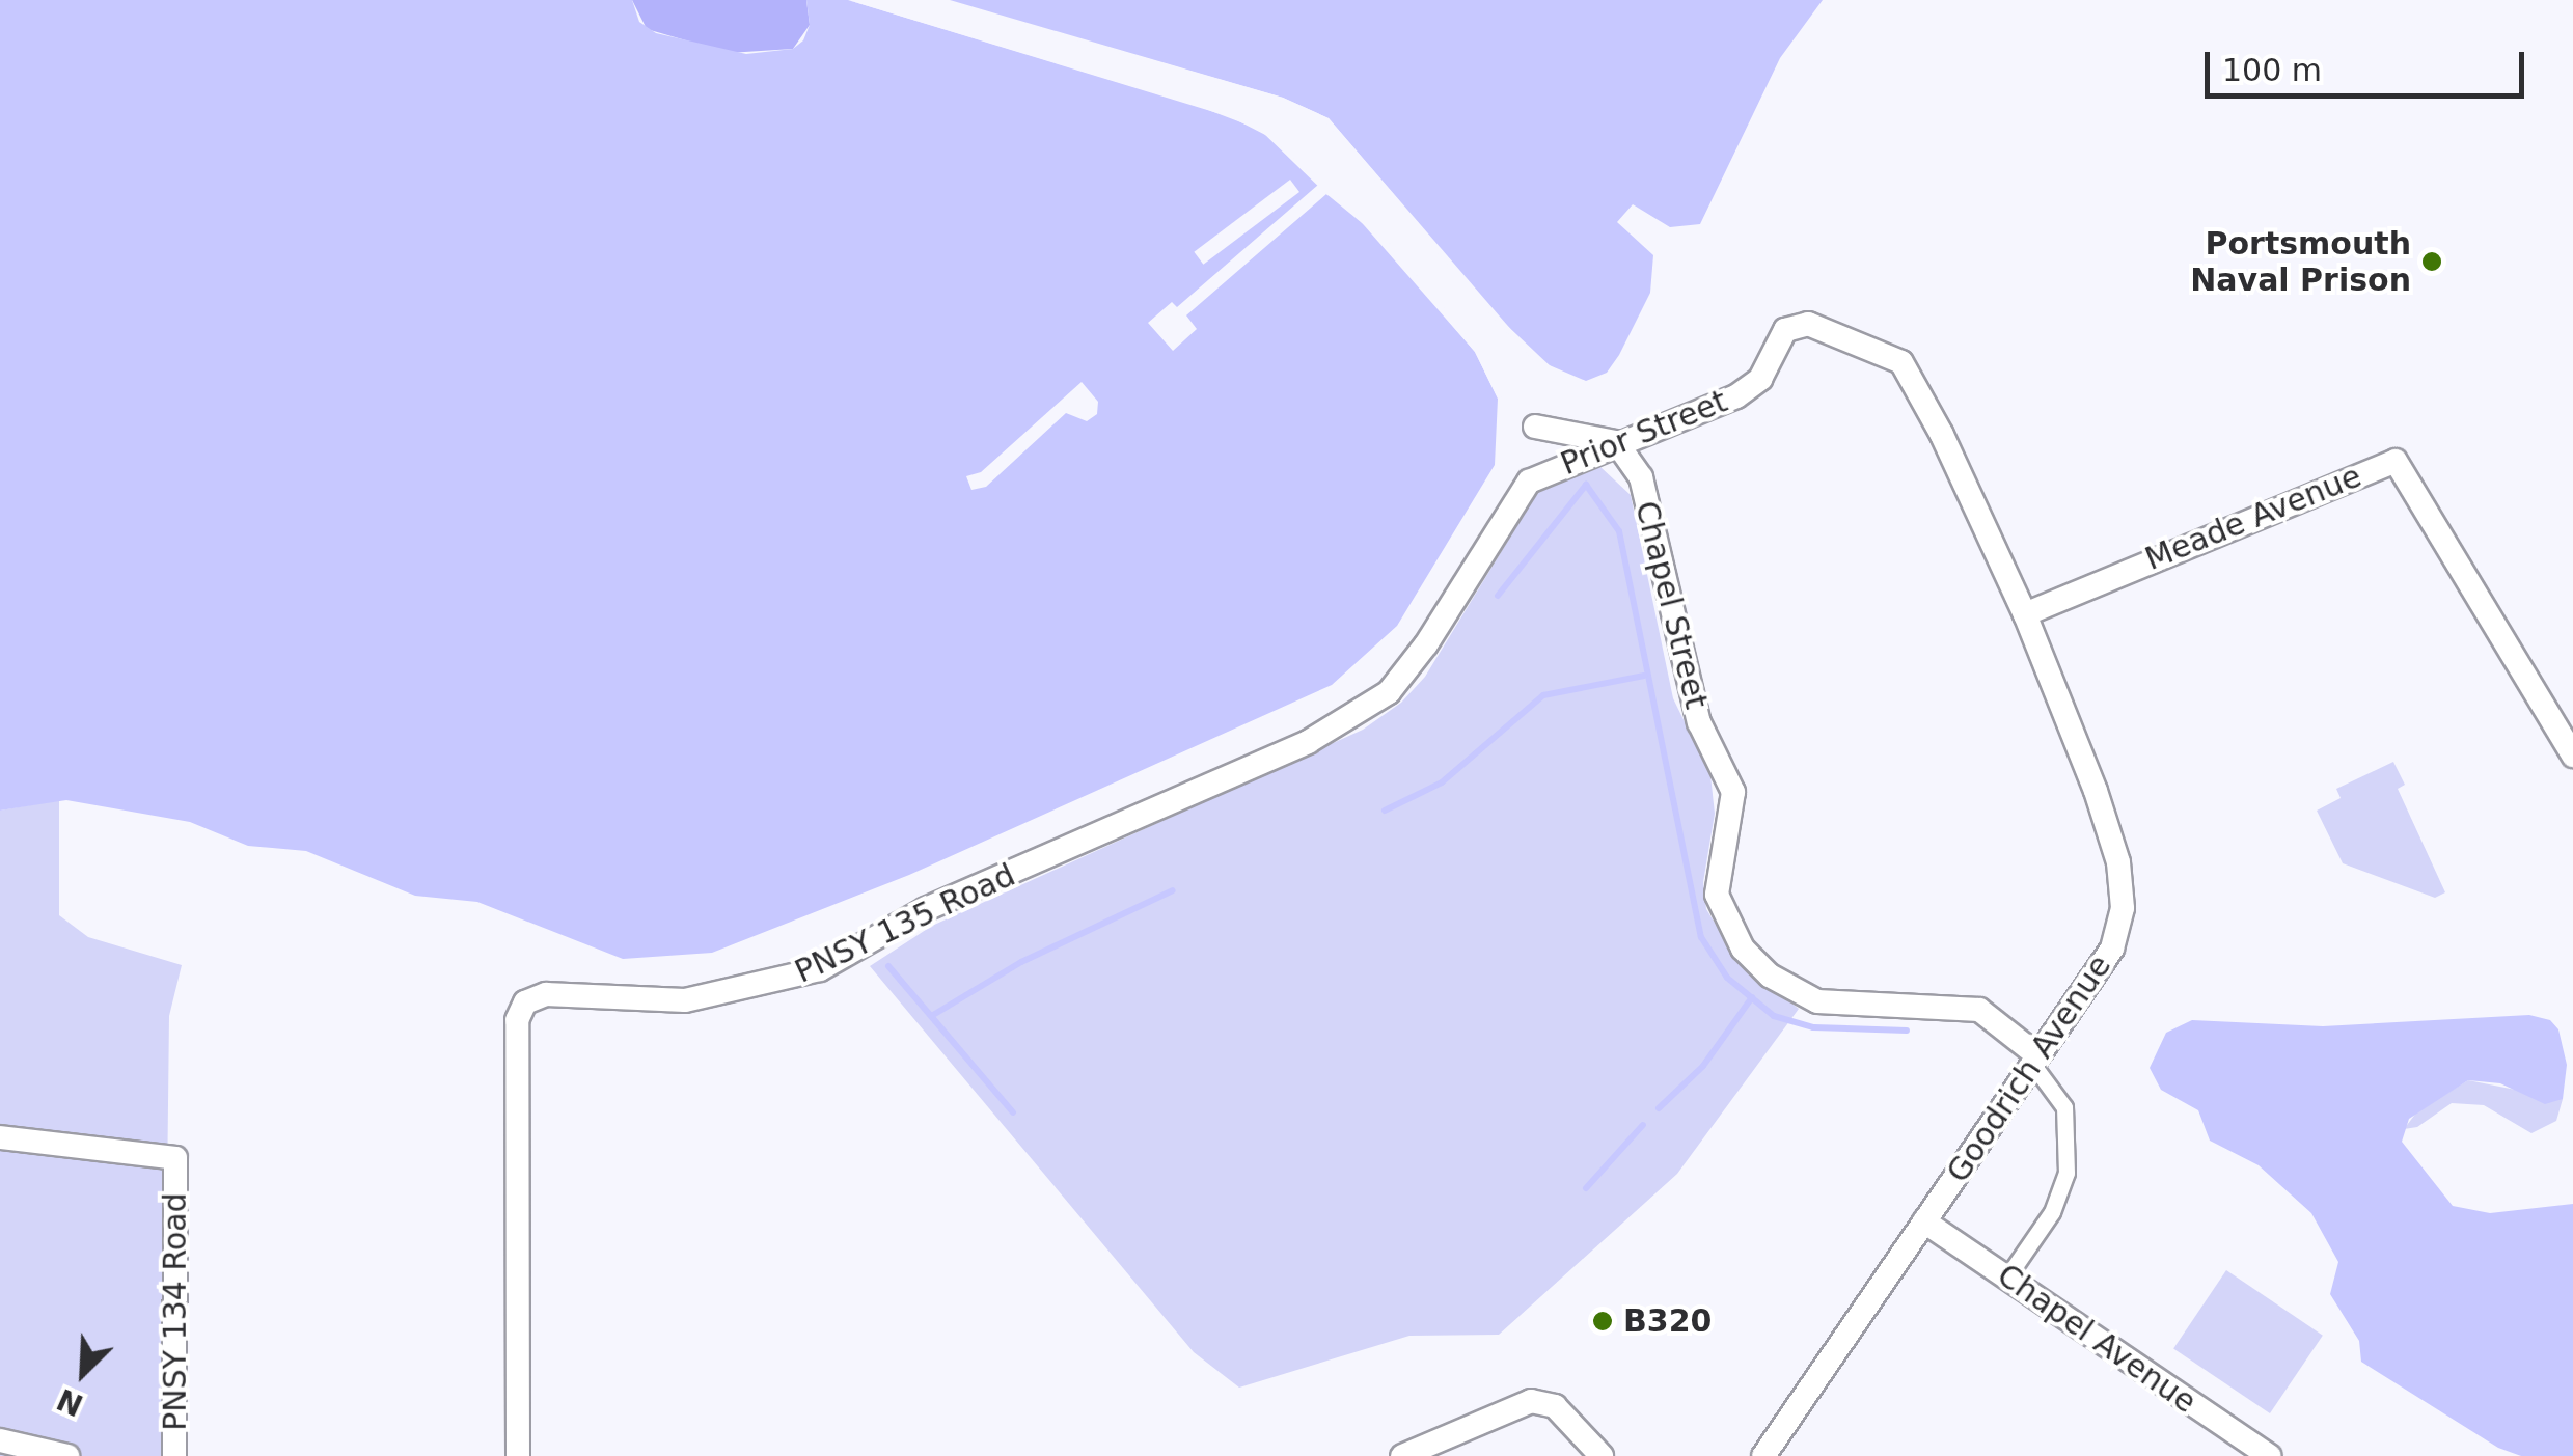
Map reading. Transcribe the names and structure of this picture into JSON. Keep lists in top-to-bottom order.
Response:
{
  "streets": {
    "street": [
      "Prior Street",
      "Meade Avenue",
      "Chapel Street",
      "PNSY 135 Road",
      "Goodrich Avenue",
      "PNSY 134 Road",
      "Chapel Avenue"
    ]
  },
  "crossings": [
    ["Prior Street", "Chapel Street"],
    ["Prior Street", "PNSY 135 Road"],
    ["Prior Street", "Goodrich Avenue"],
    ["Meade Avenue", "Goodrich Avenue"],
    ["Chapel Street", "Goodrich Avenue"],
    ["Goodrich Avenue", "Chapel Avenue"]
  ],
  "places": ["Portsmouth Naval Prison", "B320"],
  "scale_bar": "100 m",
  "north": "bottom left"
}
